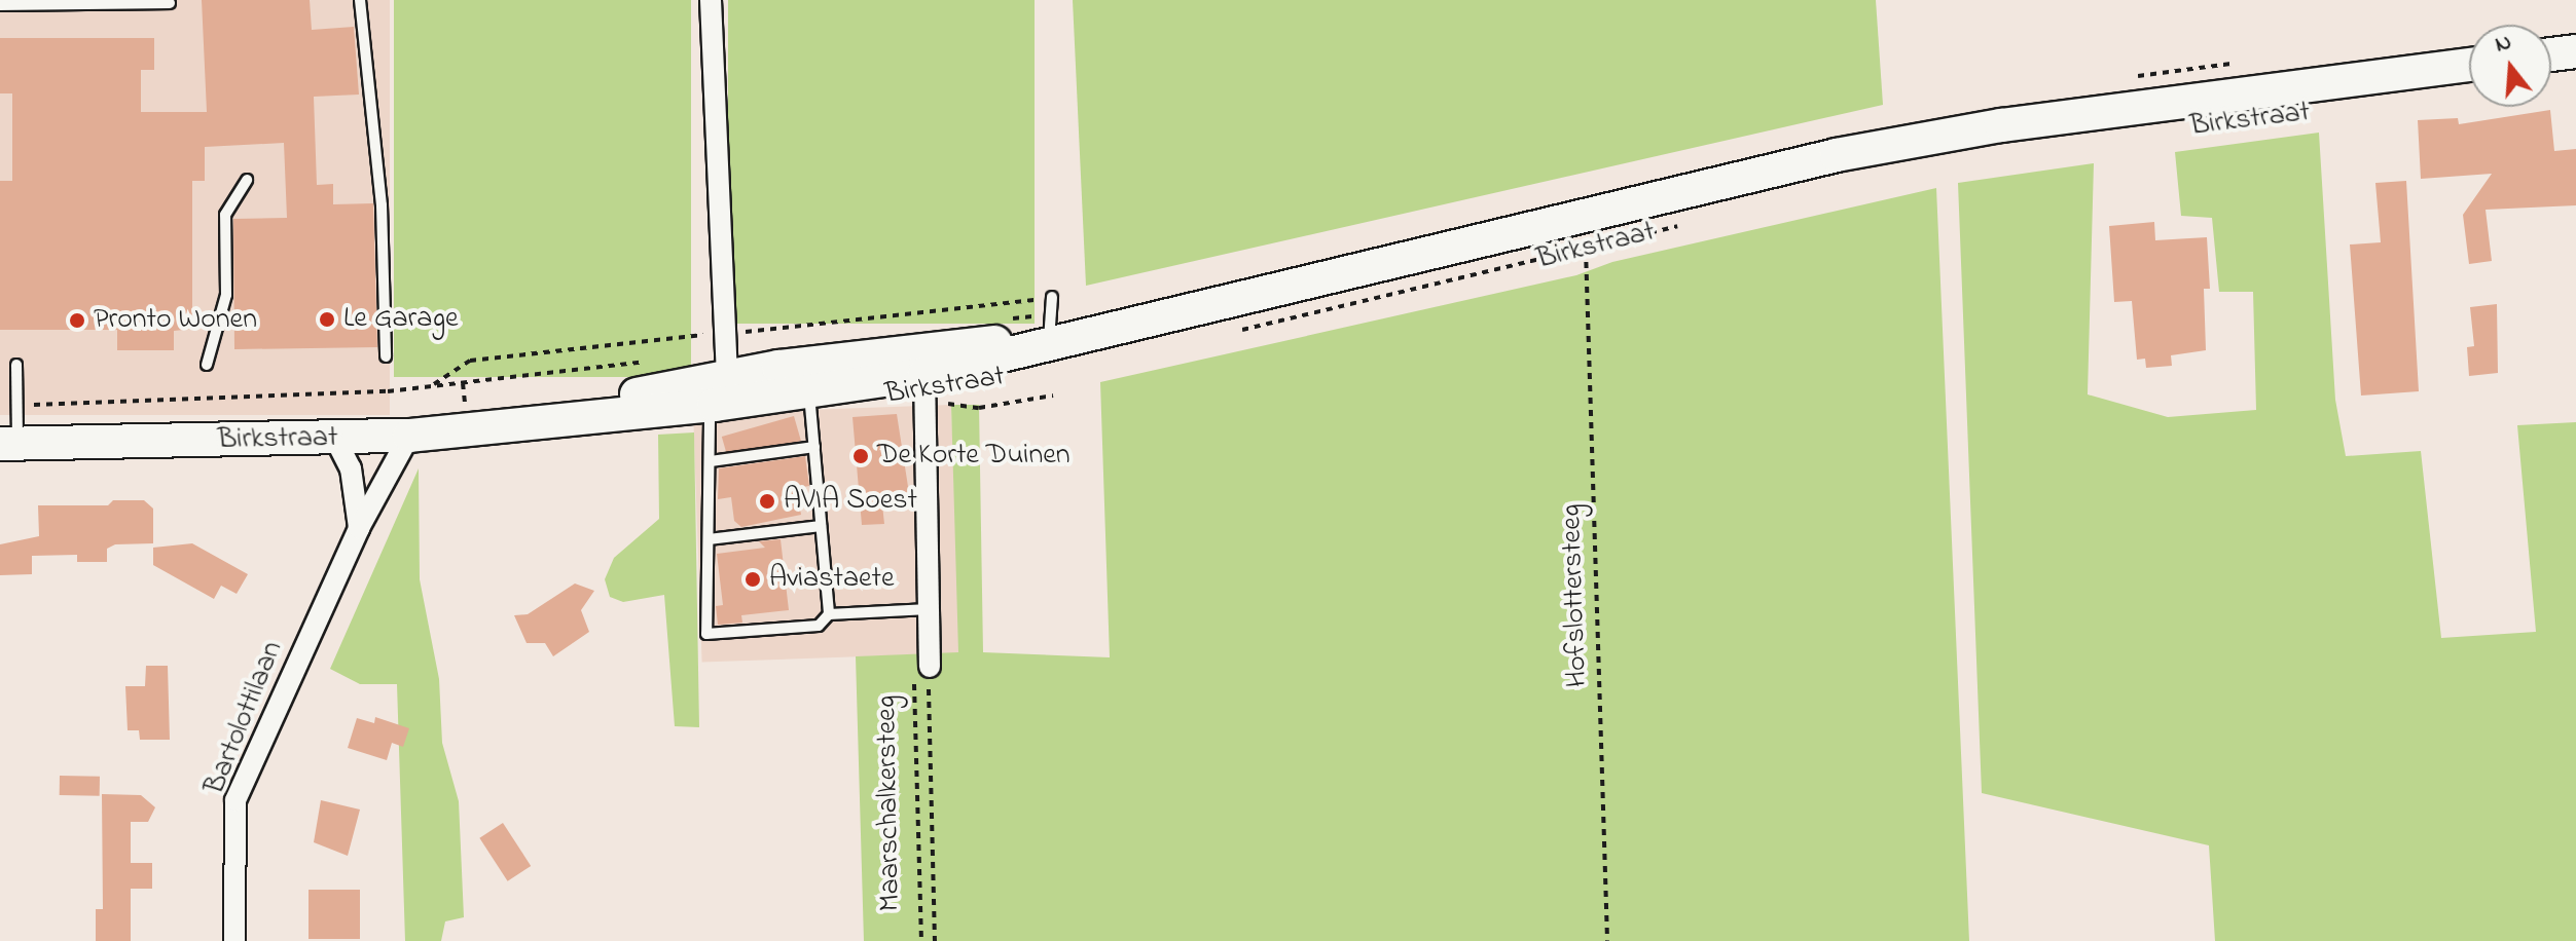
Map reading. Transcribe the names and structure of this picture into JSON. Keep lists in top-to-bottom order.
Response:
{
  "streets": {
    "main road": ["Birkstraat"],
    "street": ["Bartolottilaan", "Maarschalkersteeg"],
    "path": ["Hofslottersteeg"]
  },
  "crossings": [
    ["Birkstraat", "Hofslottersteeg"],
    ["Birkstraat", "Bartolottilaan"],
    ["Birkstraat", "Maarschalkersteeg"]
  ],
  "places": [
    "Le Garage",
    "Pronto Wonen",
    "De Korte Duinen",
    "AVIA Soest",
    "Aviastaete"
  ],
  "north": "top"
}
